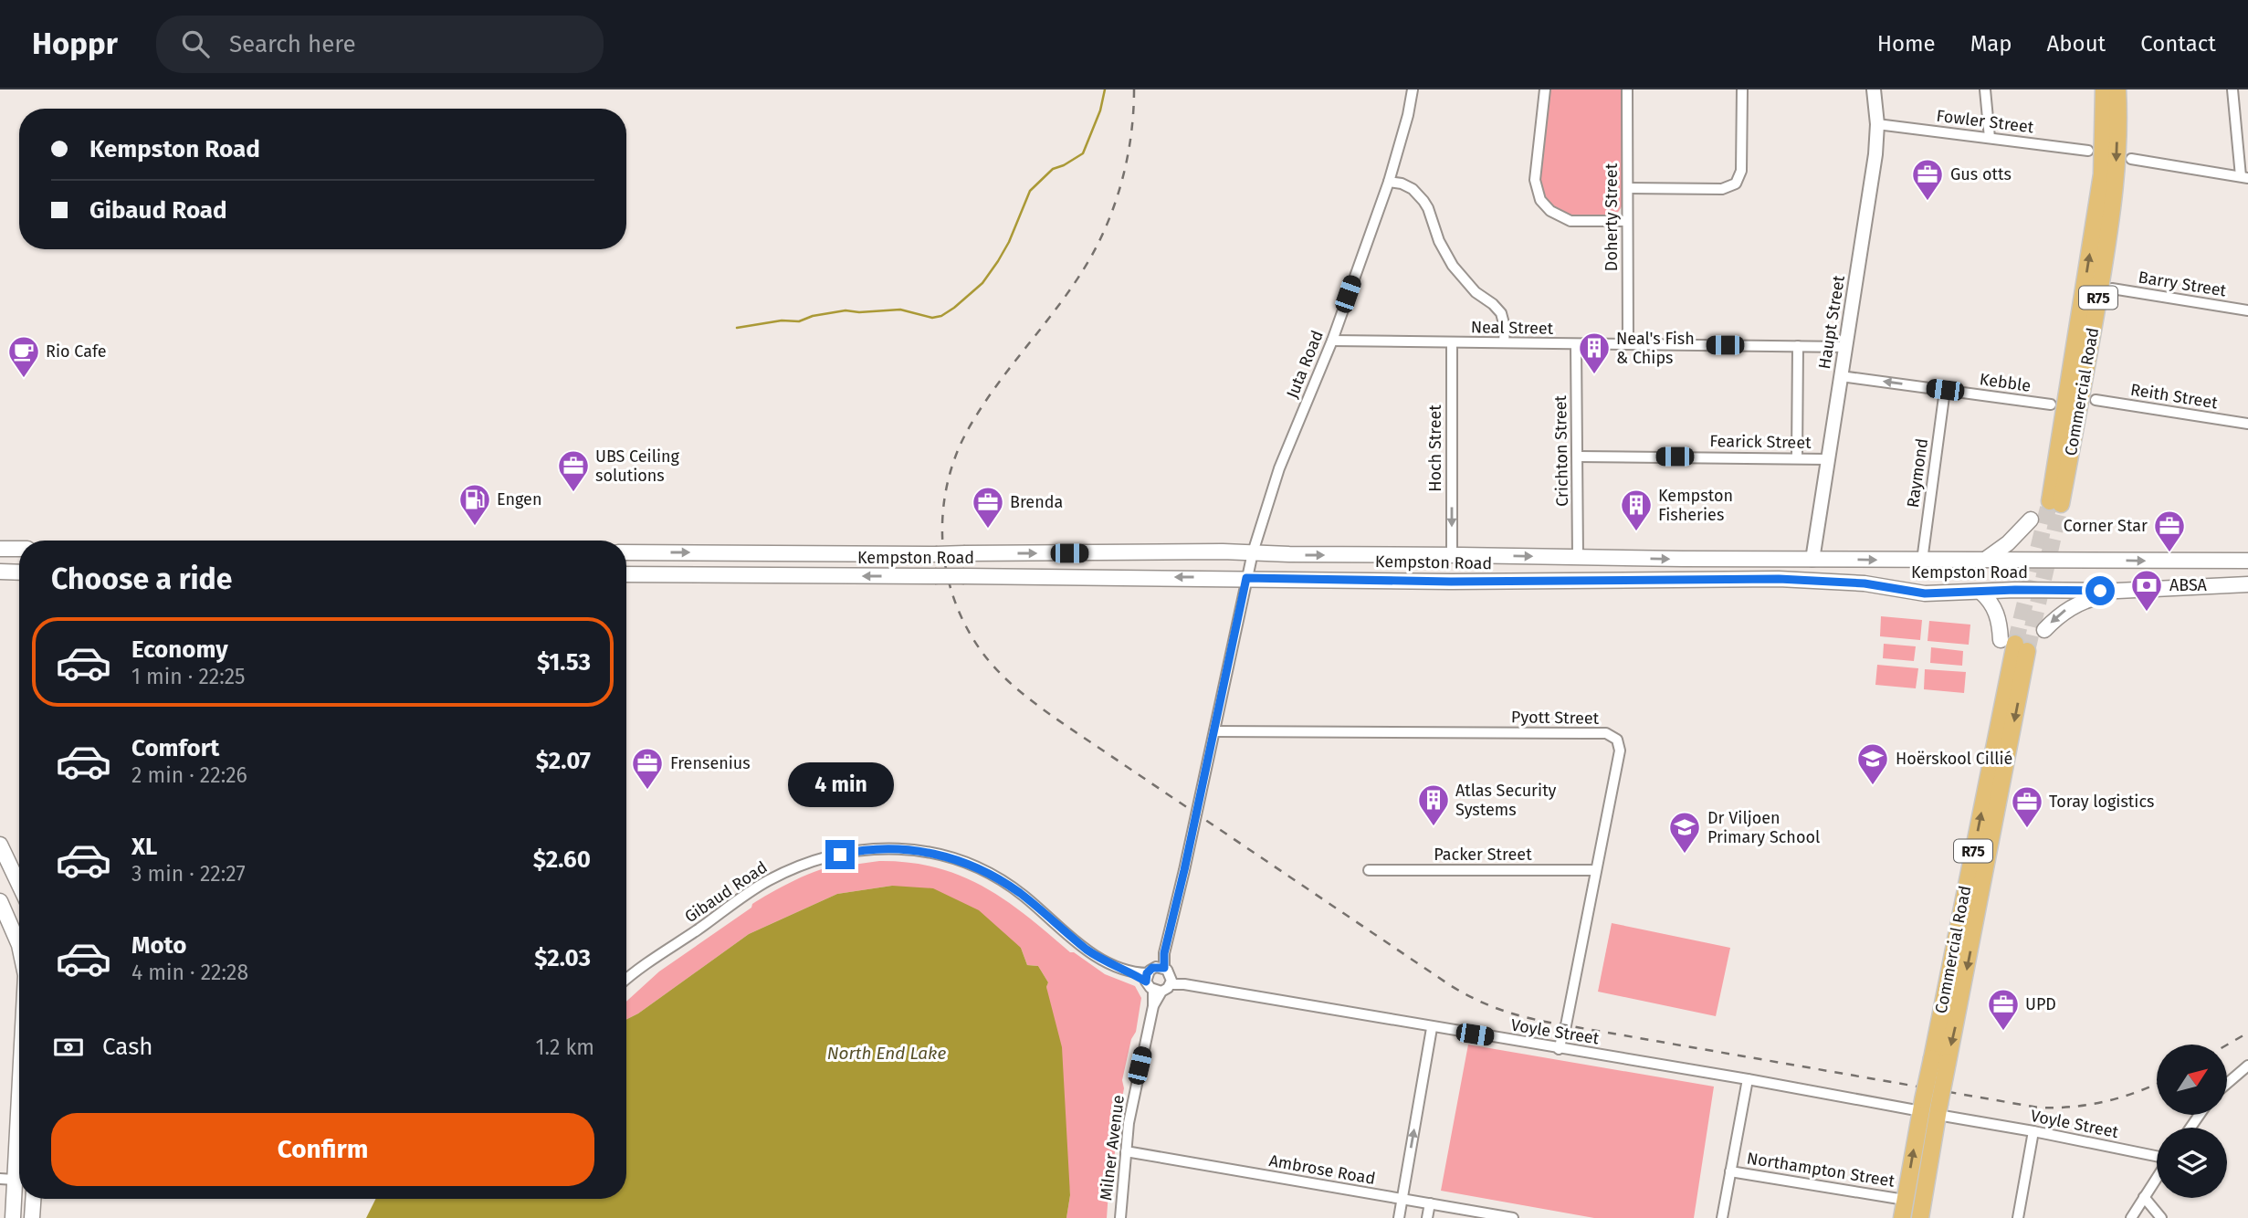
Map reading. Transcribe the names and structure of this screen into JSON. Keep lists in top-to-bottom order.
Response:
{
  "streets": {
    "main road": ["R75", "Commercial Road", "Kempston Road"],
    "street": [
      "Fowler Street",
      "Doherty Street",
      "Barry Street",
      "Haupt Street",
      "Neal Street",
      "Juta Road",
      "Kebble",
      "Reith Street",
      "Fearick Street",
      "Hoch Street",
      "Crichton Street",
      "Raymond",
      "Pyott Street",
      "Packer Street",
      "Gibaud Road",
      "Voyle Street",
      "Milner Avenue",
      "Ambrose Road",
      "Northampton Street"
    ]
  },
  "crossings": [
    ["Fowler Street", "Haupt Street"],
    ["Doherty Street", "Neal Street"],
    ["Haupt Street", "Neal Street"],
    ["Haupt Street", "Kebble"],
    ["Haupt Street", "Fearick Street"],
    ["Haupt Street", "Kempston Road"],
    ["Neal Street", "Juta Road"],
    ["Neal Street", "Hoch Street"],
    ["Neal Street", "Crichton Street"],
    ["Juta Road", "Kempston Road"],
    ["Kebble", "Raymond"],
    ["Commercial Road", "Voyle Street"],
    ["Commercial Road", "Northampton Street"],
    ["Fearick Street", "Crichton Street"],
    ["Hoch Street", "Kempston Road"],
    ["Crichton Street", "Kempston Road"],
    ["Raymond", "Kempston Road"],
    ["Pyott Street", "Packer Street"],
    ["Pyott Street", "Voyle Street"],
    ["Gibaud Road", "Milner Avenue"],
    ["Milner Avenue", "Ambrose Road"]
  ],
  "one_way": ["Kebble", "Hoch Street"],
  "water": ["North End Lake"],
  "places": {
    "office": [
      "Gus otts",
      "UBS Ceiling solutions",
      "Brenda",
      "Corner Star",
      "Frensenius",
      "Toray logistics",
      "UPD"
    ],
    "building": ["Neal's Fish & Chips", "Kempston Fisheries", "Atlas Security Systems"],
    "cafe": ["Rio Cafe"],
    "fuel station": ["Engen"],
    "bank": ["ABSA"],
    "school or university": ["Hoërskool Cillié", "Dr Viljoen Primary School"]
  },
  "north": "top right",
  "page": {
    "header": "Hoppr",
    "search": "Search here",
    "nav": [
      "Home",
      "Map",
      "About",
      "Contact"
    ],
    "banner": ["Kempston Road", "Gibaud Road"],
    "heading": "Choose a ride",
    "list": [
      {
        "name": "Economy",
        "note": "1 min · 22:25",
        "value": "$1.53"
      },
      {
        "name": "Comfort",
        "note": "2 min · 22:26",
        "value": "$2.07"
      },
      {
        "name": "XL",
        "note": "3 min · 22:27",
        "value": "$2.60"
      },
      {
        "name": "Moto",
        "note": "4 min · 22:28",
        "value": "$2.03"
      }
    ],
    "bubble": "4 min",
    "pay": ["Cash", "1.2 km"],
    "buttons": "Confirm"
  }
}
